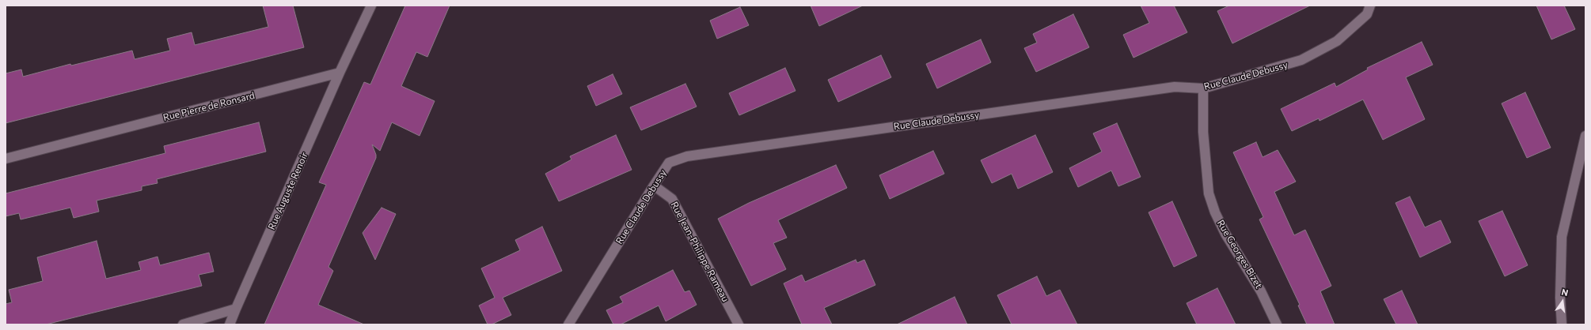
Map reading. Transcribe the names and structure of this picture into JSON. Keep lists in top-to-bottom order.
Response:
{
  "streets": {
    "street": [
      "Rue Claude Debussy",
      "Rue Pierre de Ronsard",
      "Rue Auguste Renoir",
      "Rue Jean-Philippe Rameau",
      "Rue Georges Bizet"
    ]
  },
  "crossings": [
    ["Rue Claude Debussy", "Rue Jean-Philippe Rameau"],
    ["Rue Claude Debussy", "Rue Georges Bizet"],
    ["Rue Pierre de Ronsard", "Rue Auguste Renoir"]
  ],
  "north": "top"
}
